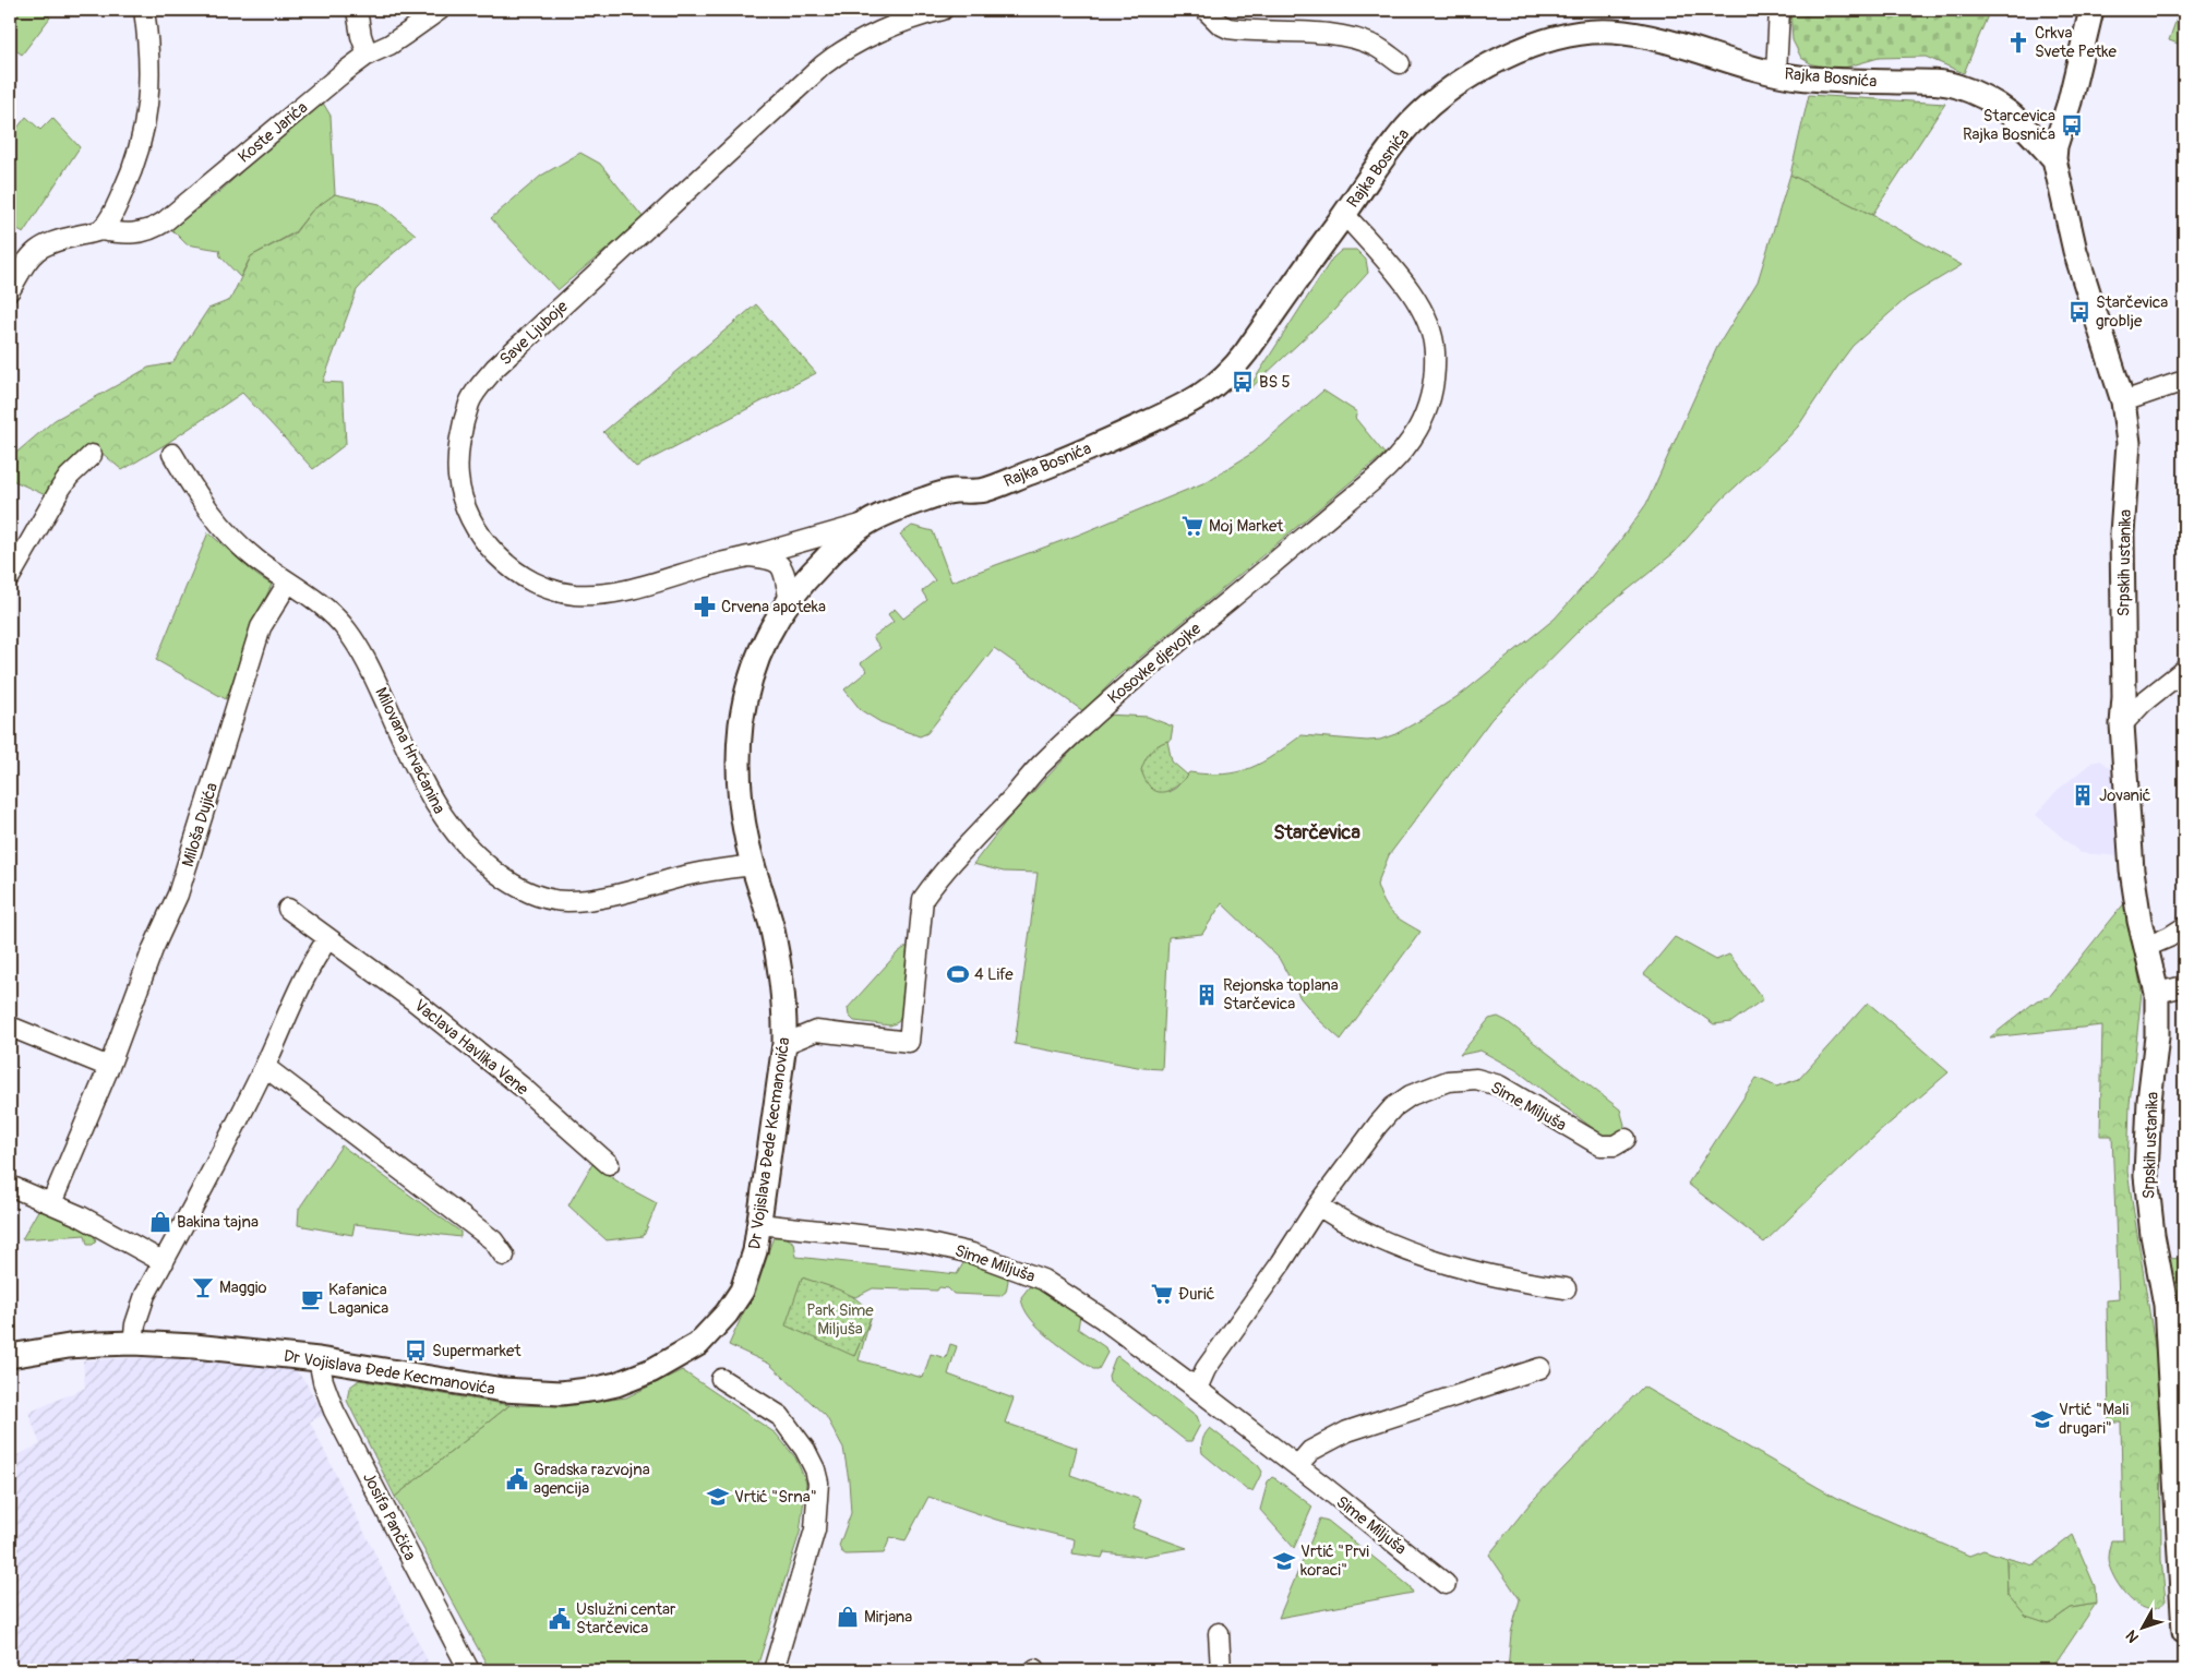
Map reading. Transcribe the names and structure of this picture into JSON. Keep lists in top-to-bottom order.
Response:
{
  "streets": {
    "street": [
      "Rajka Bosnića",
      "Koste Jarića",
      "Save Ljuboje",
      "Srpskih ustanika",
      "Kosovke djevojke",
      "Milovana Hrvaćanina",
      "Miloša Dujića",
      "Vaclava Havlika Vene",
      "Sime Miljuša",
      "Dr Vojislava Đede Kecmanovića",
      "Josifa Pančića"
    ]
  },
  "crossings": [
    ["Rajka Bosnića", "Save Ljuboje"],
    ["Rajka Bosnića", "Srpskih ustanika"],
    ["Rajka Bosnića", "Kosovke djevojke"],
    ["Rajka Bosnića", "Dr Vojislava Đede Kecmanovića"],
    ["Save Ljuboje", "Dr Vojislava Đede Kecmanovića"],
    ["Kosovke djevojke", "Dr Vojislava Đede Kecmanovića"],
    ["Milovana Hrvaćanina", "Miloša Dujića"],
    ["Milovana Hrvaćanina", "Dr Vojislava Đede Kecmanovića"],
    ["Sime Miljuša", "Dr Vojislava Đede Kecmanovića"],
    ["Dr Vojislava Đede Kecmanovića", "Josifa Pančića"]
  ],
  "districts": ["Starčevica"],
  "parks": ["Park Sime Miljuša"],
  "places": {
    "church": ["Crkva Svete Petke"],
    "bus stop": [
      "Starcevica Rajka Bosnića",
      "Starčevica groblje",
      "BS 5",
      "Supermarket"
    ],
    "supermarket": ["Moj Market", "Đurić"],
    "pharmacy": ["Crvena apoteka"],
    "building": ["Jovanić", "Rejonska toplana Starčevica"],
    "sports": ["4 Life"],
    "shop": ["Bakina tajna", "Mirjana"],
    "bar": ["Maggio"],
    "cafe": ["Kafanica Laganica"],
    "school or university": ["Vrtić \"Mali drugari\"", "Vrtić \"Srna\"", "Vrtić \"Prvi koraci\""],
    "public building": ["Gradska razvojna agencija", "Uslužni centar Starčevica"]
  },
  "north": "bottom left"
}
